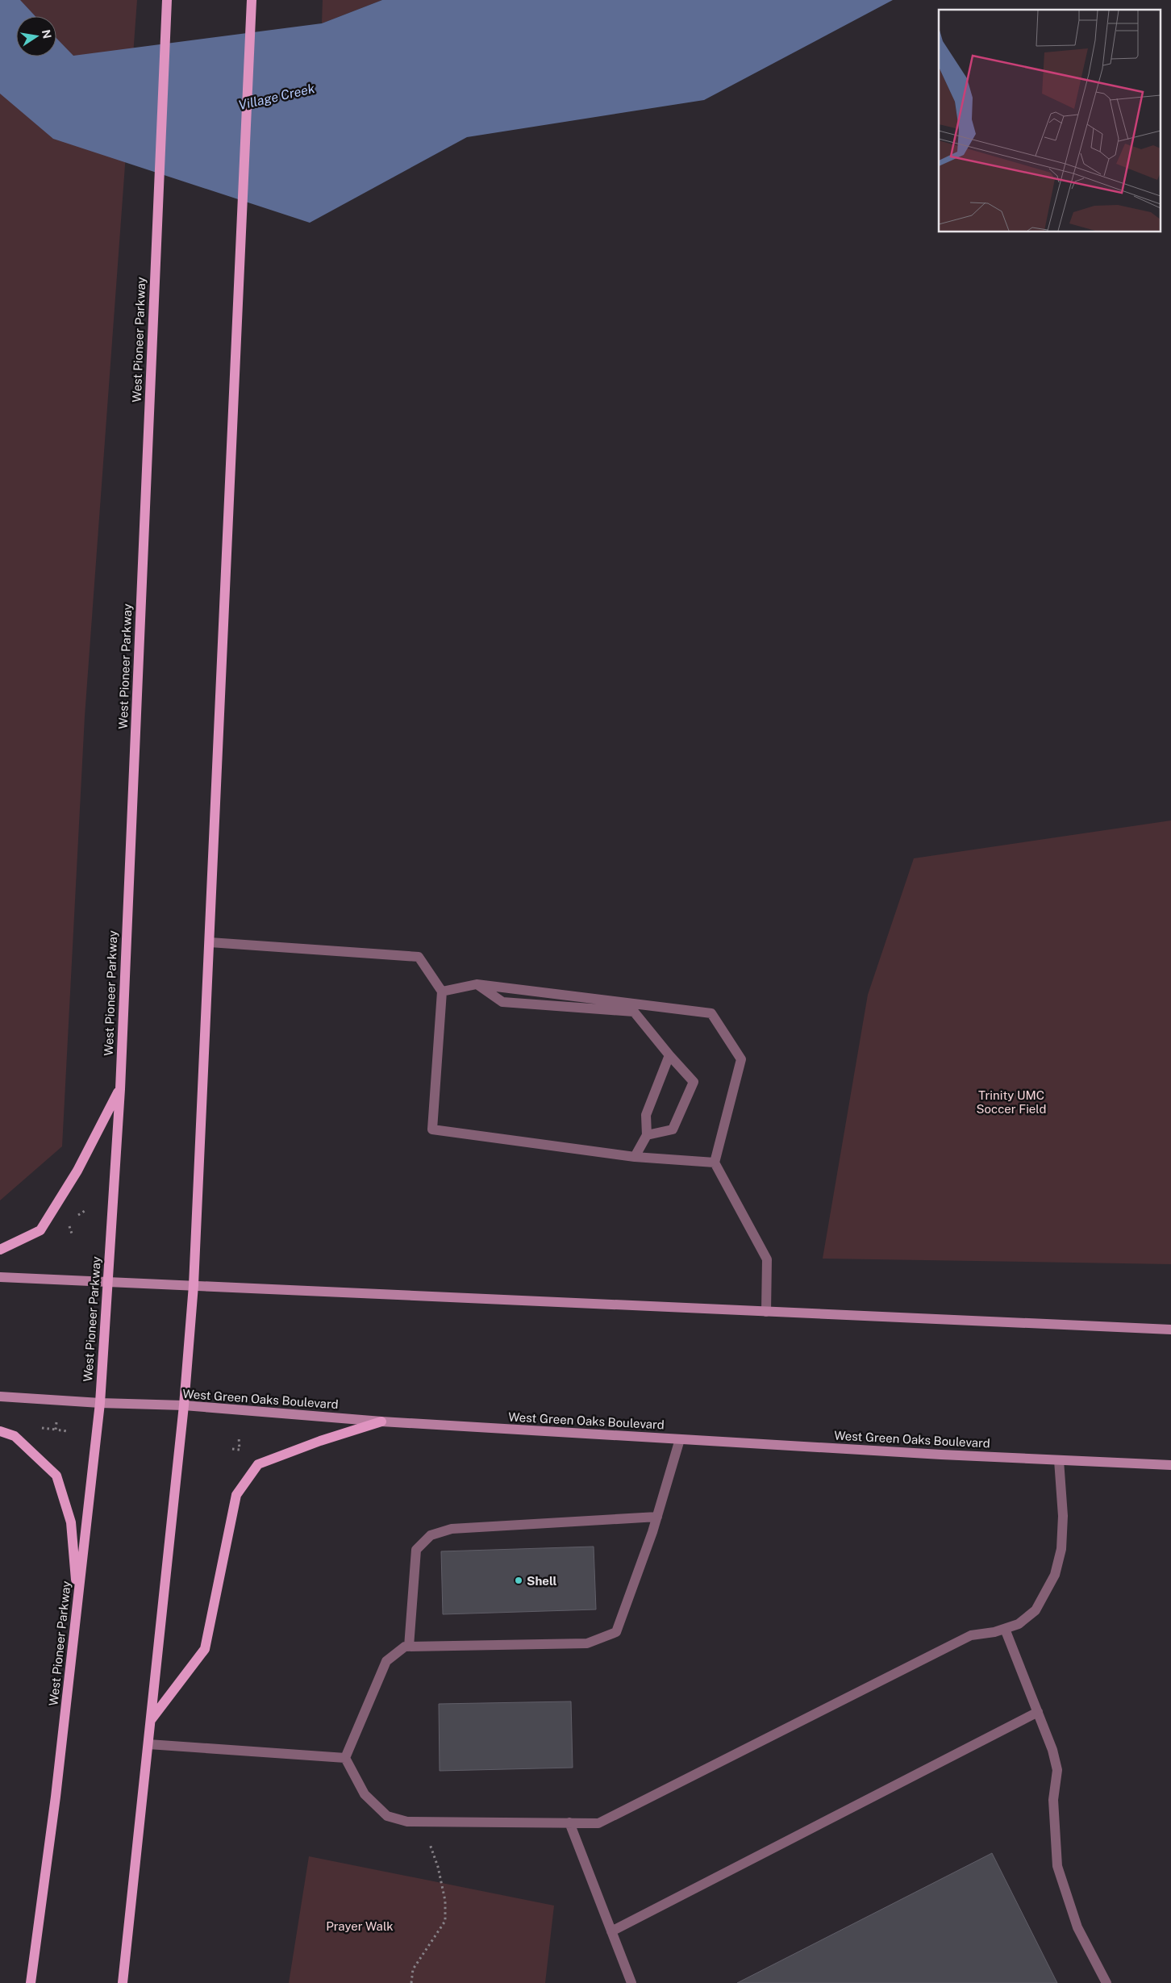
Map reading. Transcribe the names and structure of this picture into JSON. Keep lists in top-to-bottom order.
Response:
{
  "streets": {
    "main road": ["West Pioneer Parkway", "West Green Oaks Boulevard"]
  },
  "crossings": [
    ["West Pioneer Parkway", "West Green Oaks Boulevard"]
  ],
  "water": ["Village Creek"],
  "parks": ["Trinity UMC Soccer Field", "Prayer Walk"],
  "places": ["Shell"],
  "north": "right"
}
